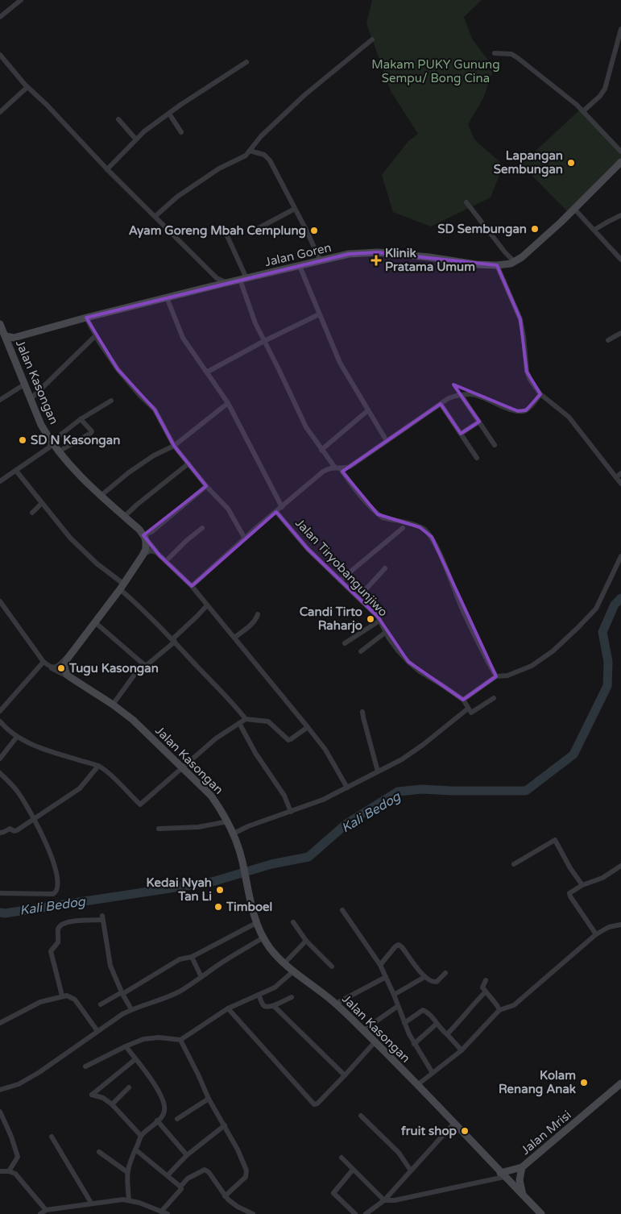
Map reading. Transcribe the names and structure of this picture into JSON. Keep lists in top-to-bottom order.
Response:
{
  "streets": {
    "main road": ["Jalan Goren", "Jalan Kasongan", "Jalan Mrisi"],
    "street": ["Jalan Tiryobangunjiwo"]
  },
  "crossings": [
    ["Jalan Goren", "Jalan Kasongan"]
  ],
  "water": ["Kali Bedog"],
  "parks": ["Makam PUKY Gunung Sempu/ Bong Cina"],
  "places": {
    "other": [
      "Lapangan Sembungan",
      "SD Sembungan",
      "Ayam Goreng Mbah Cemplung",
      "SD N Kasongan",
      "Candi Tirto Raharjo",
      "Tugu Kasongan",
      "Kedai Nyah Tan Li",
      "Timboel",
      "Kolam Renang Anak",
      "fruit shop"
    ],
    "health": ["Klinik Pratama Umum"]
  }
}
